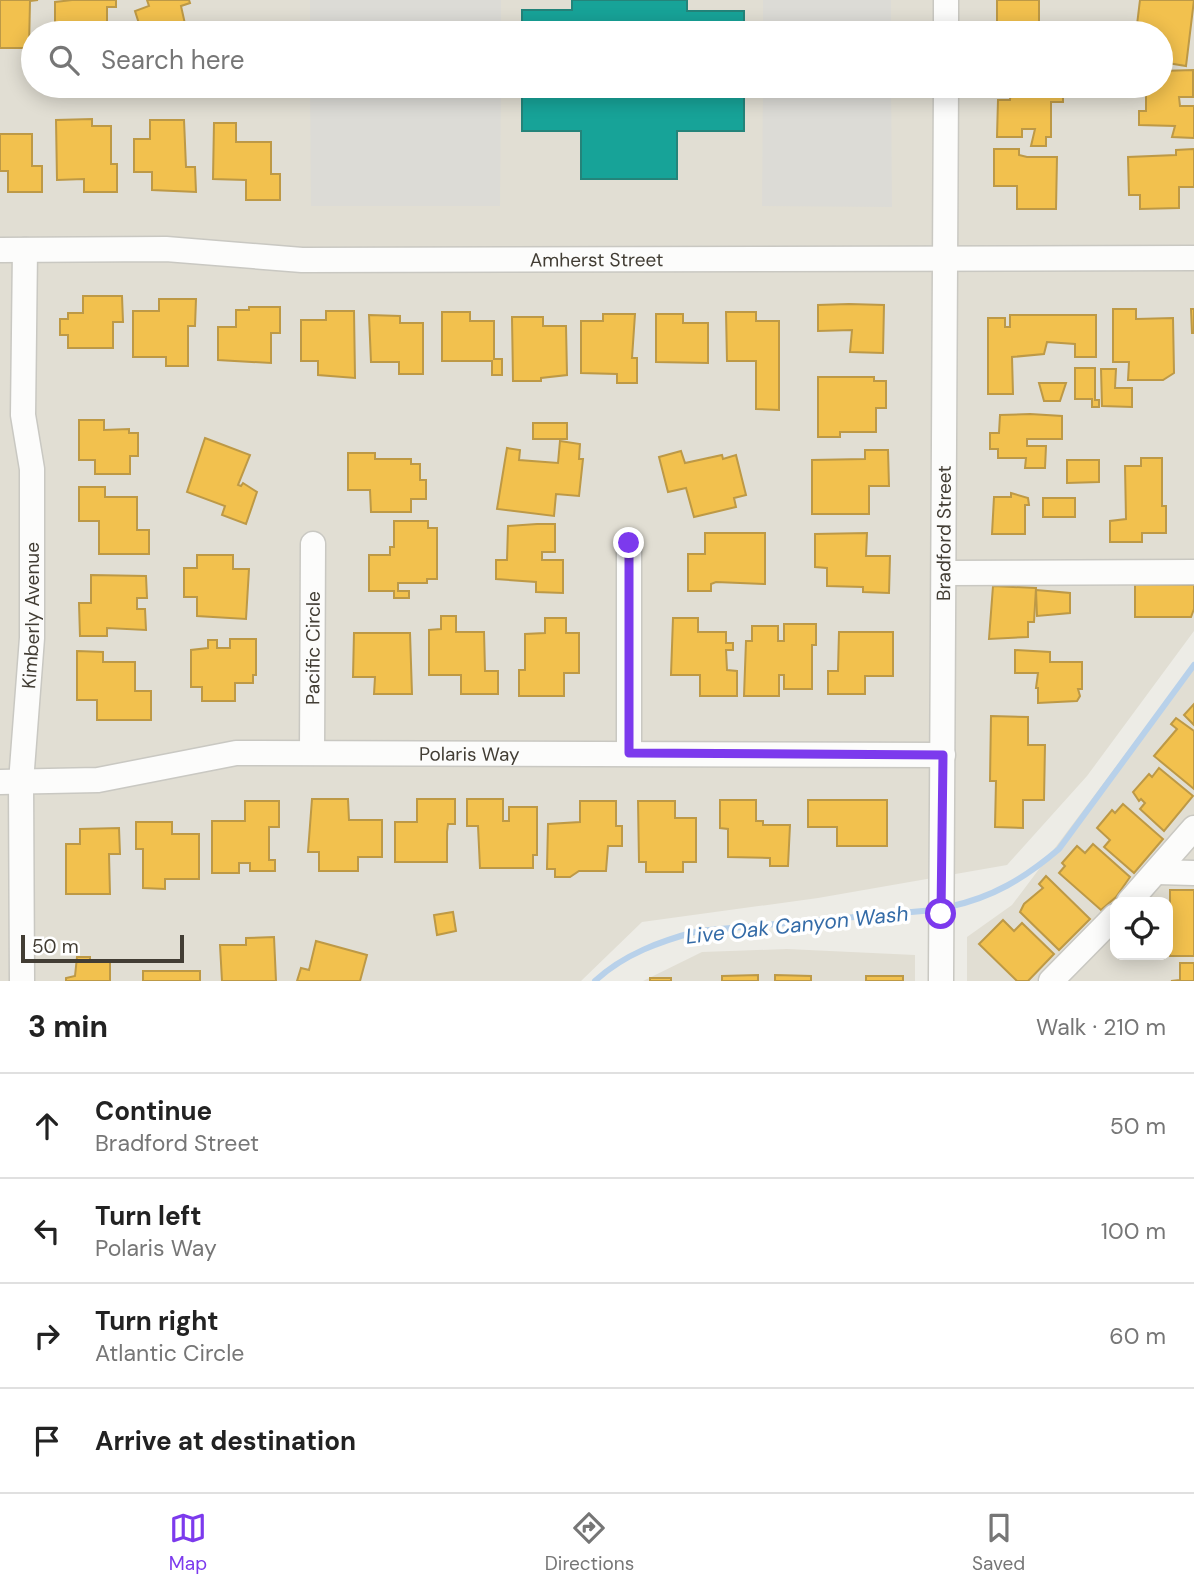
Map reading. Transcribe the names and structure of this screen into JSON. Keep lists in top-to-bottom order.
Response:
{
  "streets": {
    "street": [
      "Amherst Street",
      "Bradford Street",
      "Kimberly Avenue",
      "Pacific Circle",
      "Polaris Way"
    ]
  },
  "crossings": [
    ["Amherst Street", "Bradford Street"],
    ["Amherst Street", "Kimberly Avenue"],
    ["Bradford Street", "Polaris Way"],
    ["Kimberly Avenue", "Polaris Way"],
    ["Pacific Circle", "Polaris Way"]
  ],
  "water": ["Live Oak Canyon Wash"],
  "scale_bar": "50 m",
  "page": {
    "search": "Search here",
    "scale": "50 m",
    "heading": ["3 min", "Walk · 210 m"],
    "list": [
      ["Continue", "Bradford Street", "50 m"],
      ["Turn left", "Polaris Way", "100 m"],
      ["Turn right", "Atlantic Circle", "60 m"],
      "Arrive at destination"
    ],
    "nav": ["Map", "Directions", "Saved"]
  }
}
